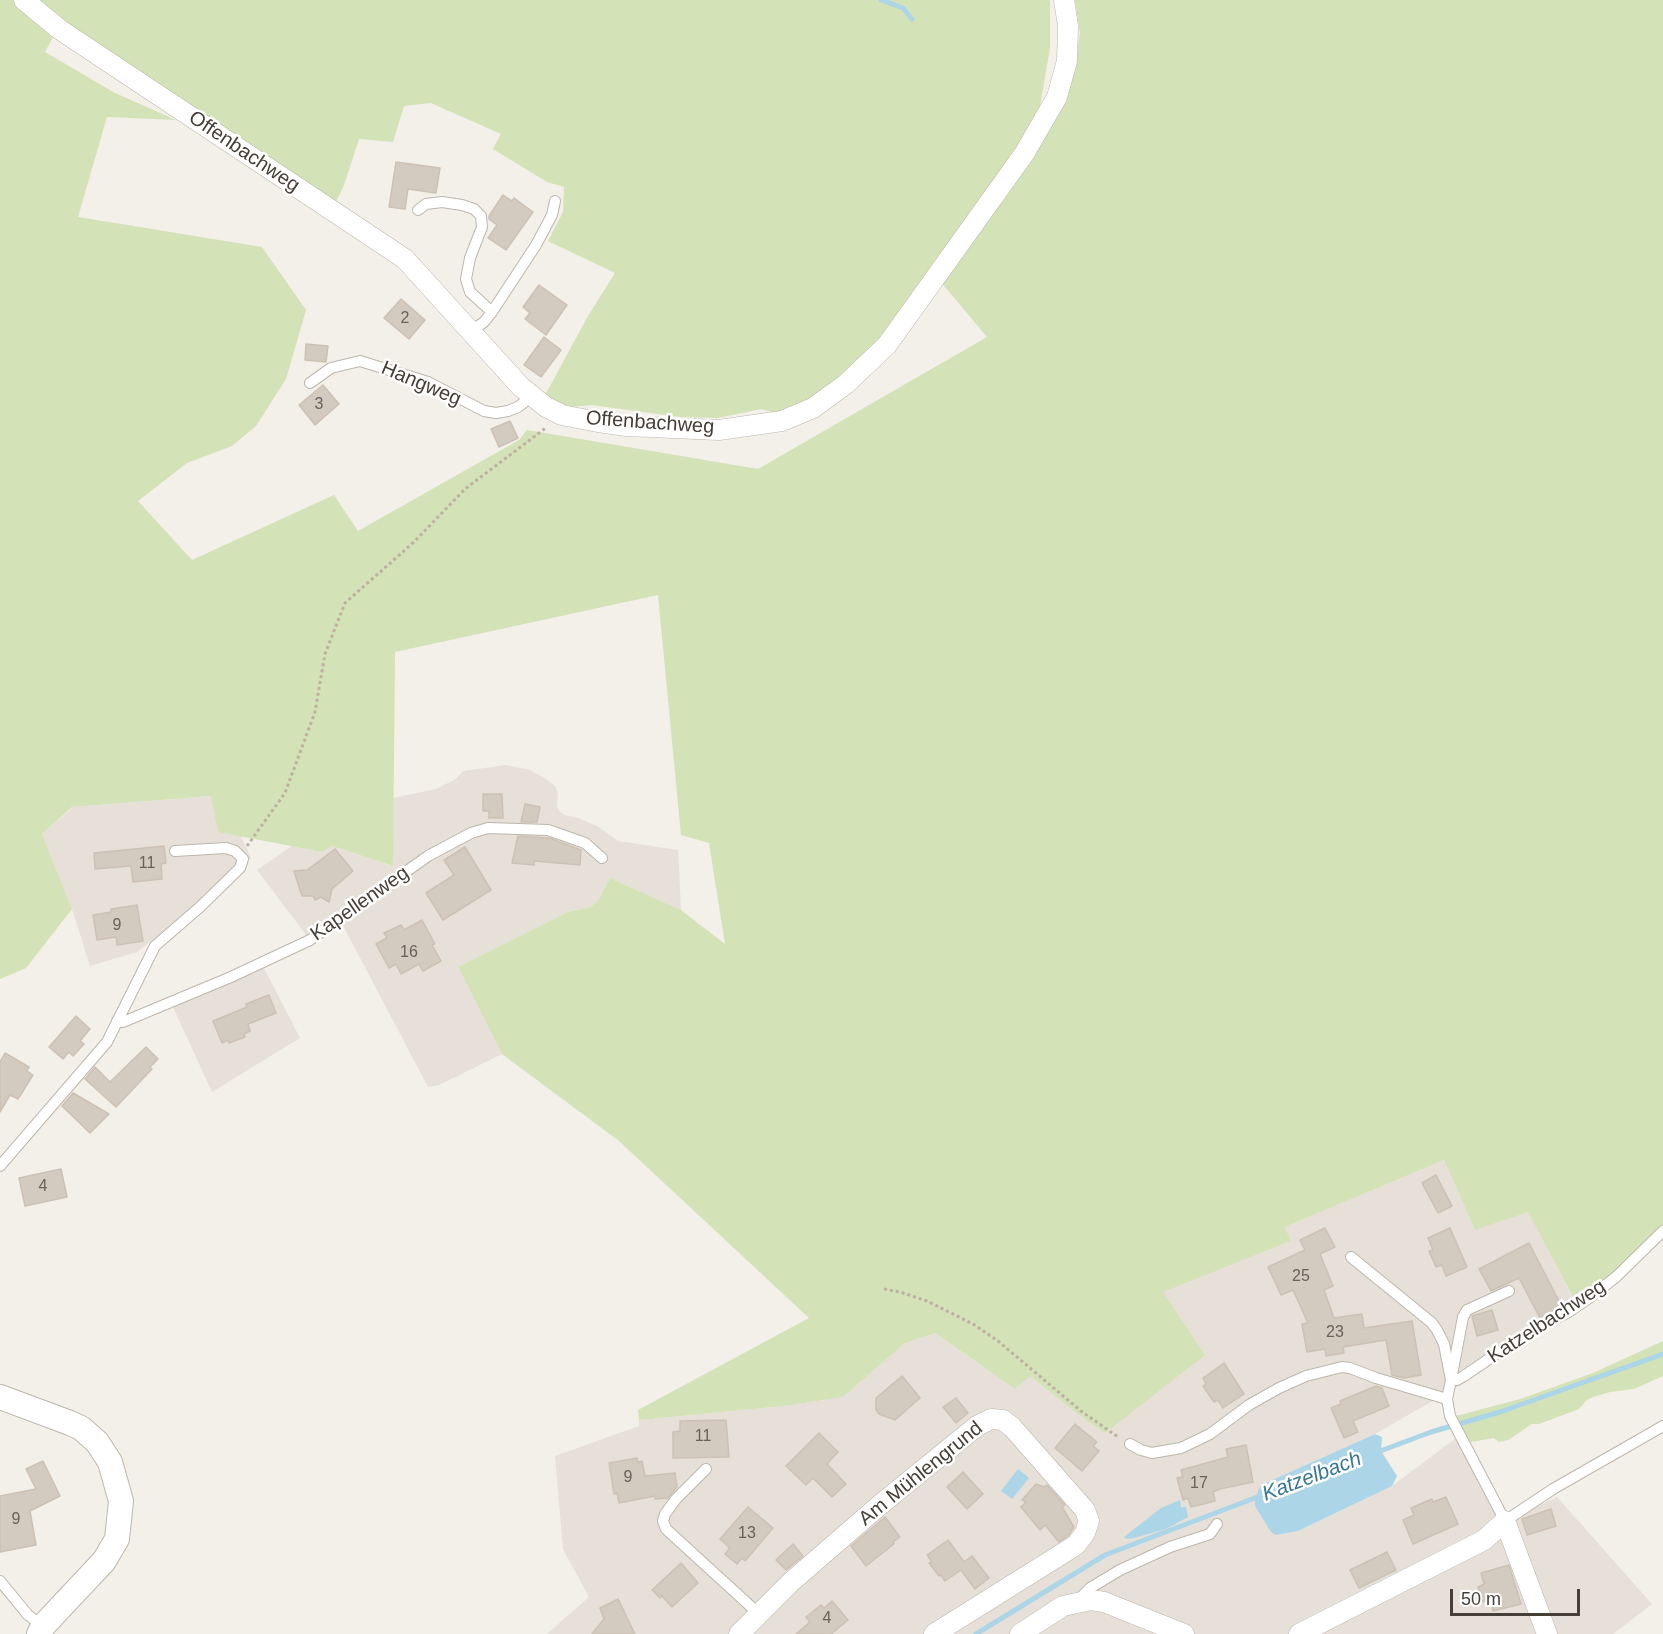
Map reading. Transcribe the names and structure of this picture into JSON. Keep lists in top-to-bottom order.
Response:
{
  "streets": {
    "street": ["Offenbachweg", "Am Mühlengrund"],
    "lane": ["Hangweg", "Kapellenweg", "Katzelbachweg"]
  },
  "crossings": [
    ["Offenbachweg", "Hangweg"]
  ],
  "water": ["Katzelbach"],
  "house_numbers": [
    "2",
    "3",
    "11",
    "9",
    "16",
    "4",
    "25",
    "23",
    "11",
    "9",
    "17",
    "9",
    "13",
    "4"
  ],
  "scale_bar": "50 m"
}
